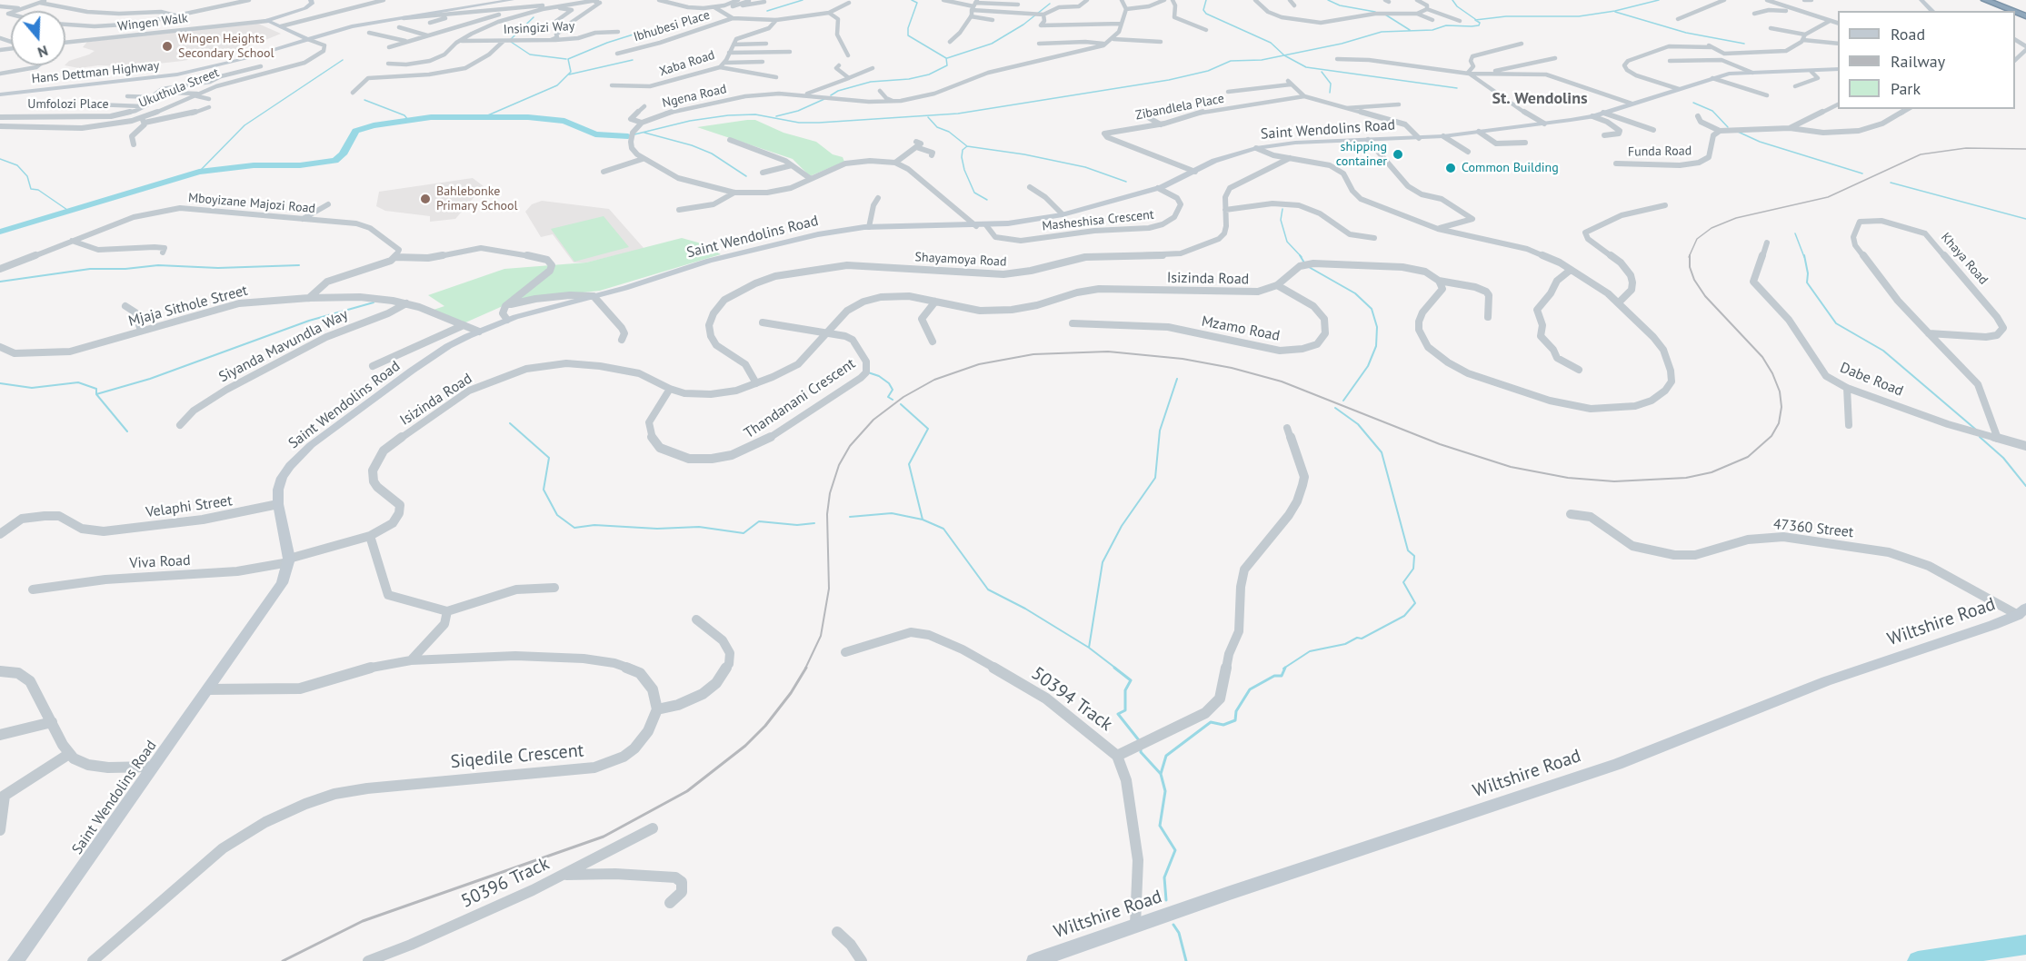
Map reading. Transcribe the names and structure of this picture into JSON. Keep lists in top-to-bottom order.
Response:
{
  "streets": {
    "street": [
      "Wingen Walk",
      "Ibhubesi Place",
      "Insingizi Way",
      "Xaba Road",
      "Hans Dettman Highway",
      "Ukuthula Street",
      "Ngena Road",
      "Umfolozi Place",
      "Zibandlela Place",
      "Saint Wendolins Road",
      "Funda Road",
      "Mboyizane Majozi Road",
      "Masheshisa Crescent",
      "Khaya Road",
      "Shayamoya Road",
      "Isizinda Road",
      "Mjaja Sithole Street",
      "Mzamo Road",
      "Siyanda Mavundla Way",
      "Dabe Road",
      "Thandanani Crescent",
      "Velaphi Street",
      "47360 Street",
      "Viva Road",
      "Wiltshire Road",
      "50394 Track",
      "Siqedile Crescent",
      "50396 Track"
    ]
  },
  "crossings": [
    ["Hans Dettman Highway", "Ukuthula Street"],
    ["Ukuthula Street", "Umfolozi Place"],
    ["Zibandlela Place", "Saint Wendolins Road"],
    ["Saint Wendolins Road", "Masheshisa Crescent"],
    ["Saint Wendolins Road", "Isizinda Road"],
    ["Saint Wendolins Road", "Mjaja Sithole Street"],
    ["Saint Wendolins Road", "Velaphi Street"],
    ["Saint Wendolins Road", "Viva Road"],
    ["Khaya Road", "Dabe Road"],
    ["Shayamoya Road", "Isizinda Road"],
    ["Isizinda Road", "Mzamo Road"],
    ["Isizinda Road", "Thandanani Crescent"],
    ["Isizinda Road", "Viva Road"],
    ["Mjaja Sithole Street", "Siyanda Mavundla Way"],
    ["47360 Street", "Wiltshire Road"]
  ],
  "districts": ["St. Wendolins"],
  "places": [
    "Wingen Heights Secondary School",
    "shipping container",
    "Common Building",
    "Bahlebonke Primary School"
  ],
  "legend": ["Road", "Railway", "Park"],
  "north": "bottom"
}
